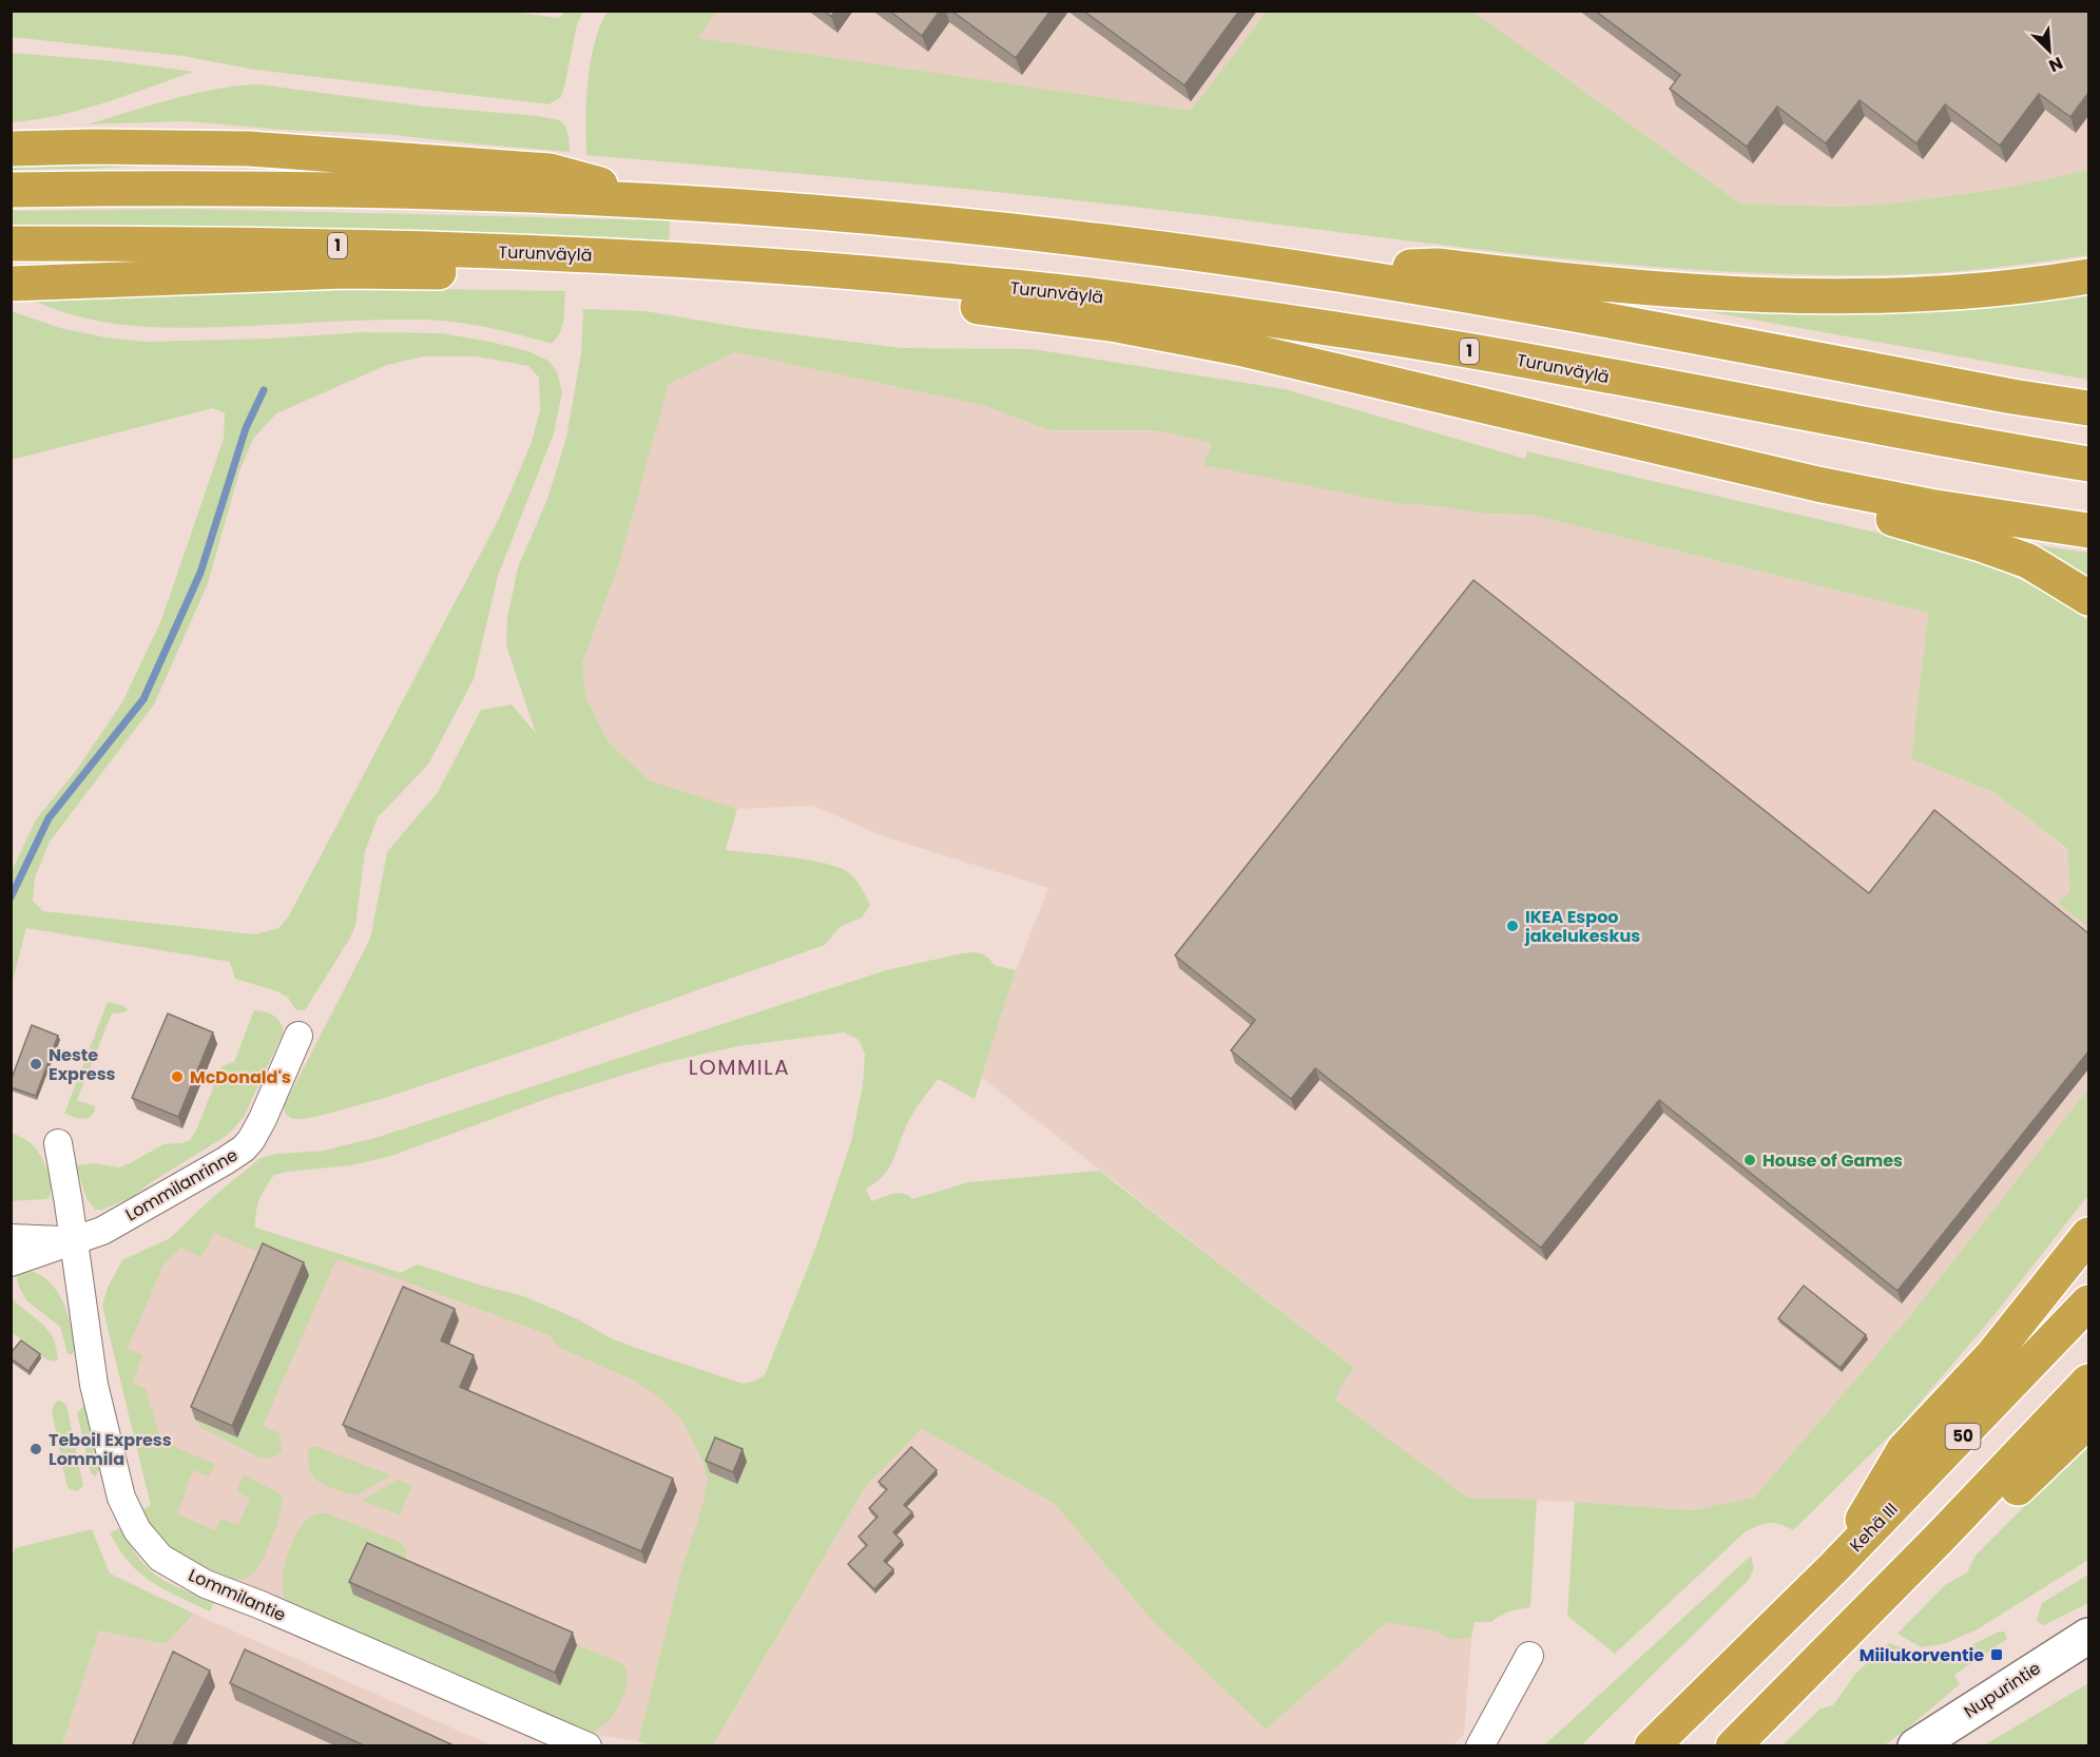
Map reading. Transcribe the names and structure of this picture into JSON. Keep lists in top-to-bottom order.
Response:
{
  "streets": {
    "highway": [
      "1",
      "Turunväylä",
      "50",
      "Kehä III"
    ],
    "main road": ["Nupurintie"],
    "street": ["Lommilanrinne", "Lommilantie"]
  },
  "crossings": [
    ["Lommilanrinne", "Lommilantie"]
  ],
  "districts": ["LOMMILA"],
  "places": {
    "other": [
      "IKEA Espoo jakelukeskus",
      "Neste Express",
      "McDonald's",
      "House of Games",
      "Teboil Express Lommila"
    ],
    "transit": ["Miilukorventie"]
  },
  "north": "bottom right"
}
